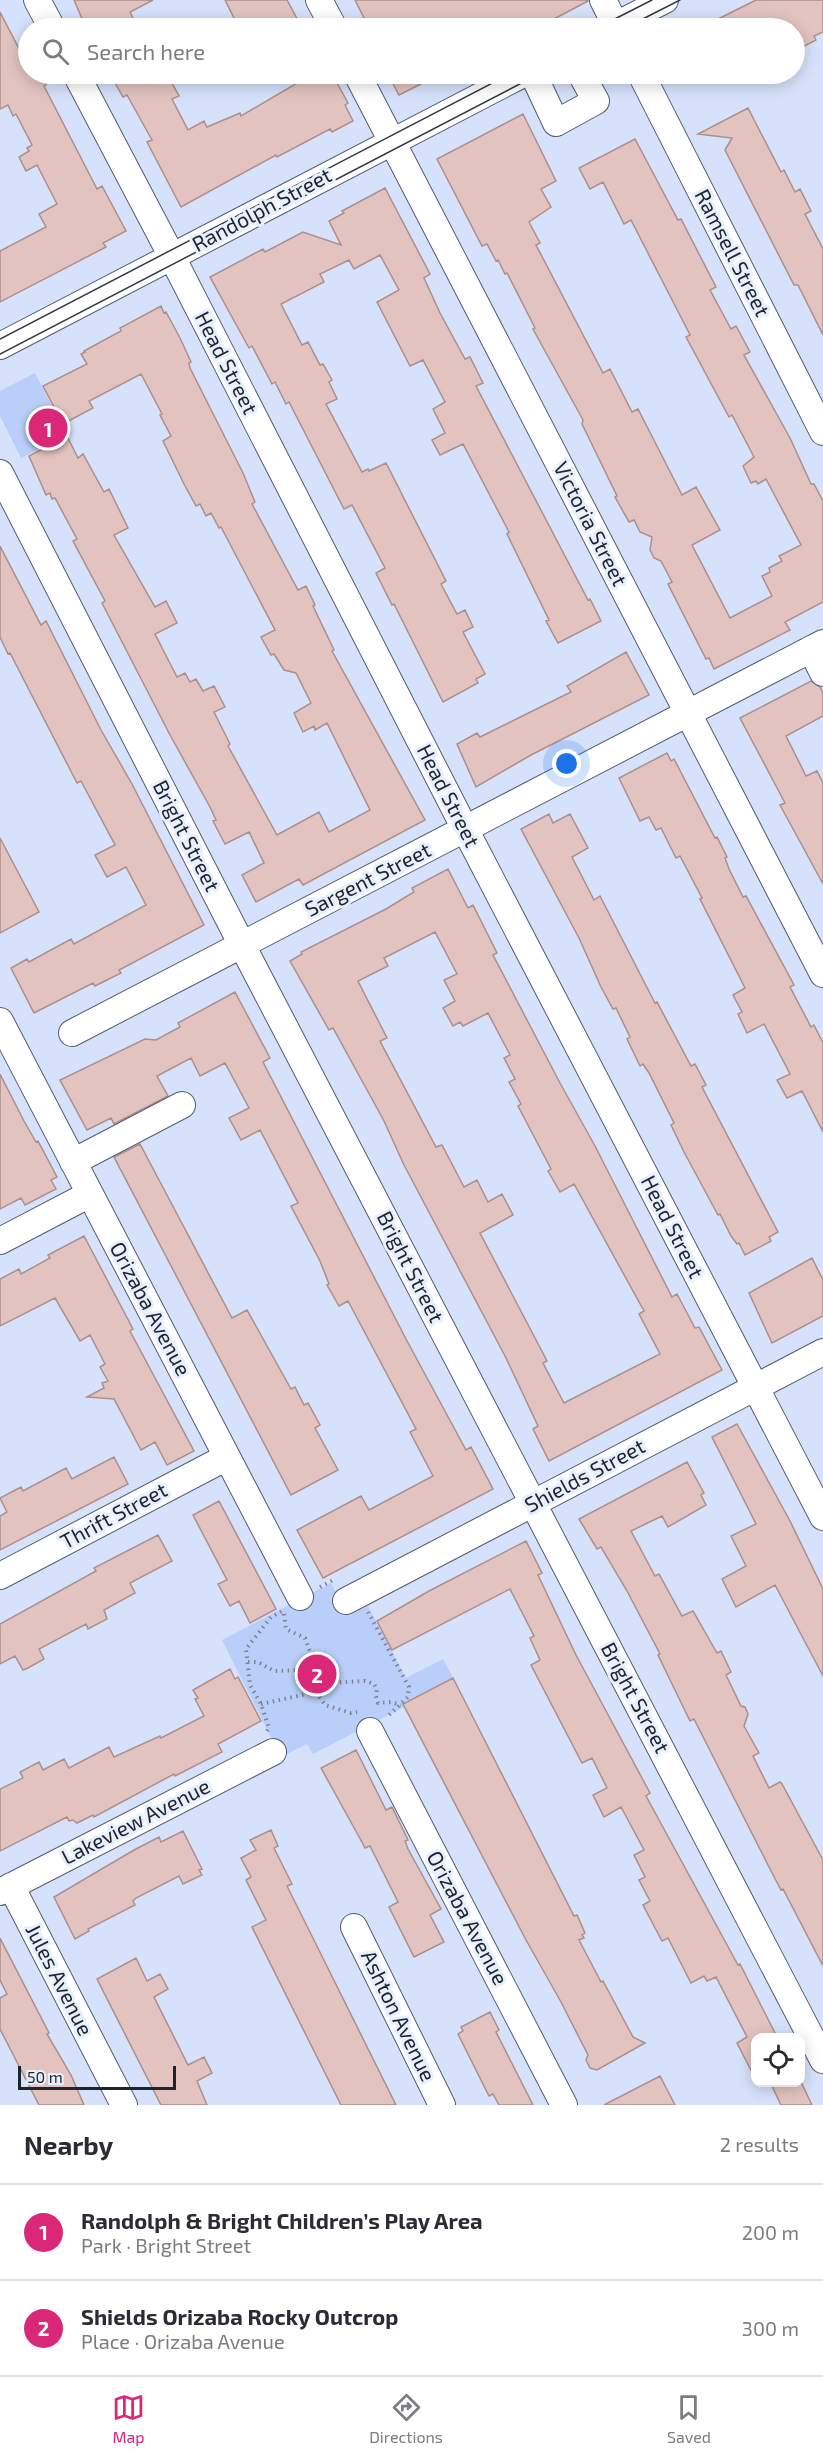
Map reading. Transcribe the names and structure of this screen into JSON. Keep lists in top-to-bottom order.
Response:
{
  "streets": {
    "street": [
      "Randolph Street",
      "Ramsell Street",
      "Head Street",
      "Victoria Street",
      "Bright Street",
      "Sargent Street",
      "Orizaba Avenue",
      "Shields Street",
      "Thrift Street",
      "Lakeview Avenue",
      "Jules Avenue",
      "Ashton Avenue"
    ]
  },
  "crossings": [
    ["Randolph Street", "Head Street"],
    ["Randolph Street", "Victoria Street"],
    ["Head Street", "Sargent Street"],
    ["Head Street", "Shields Street"],
    ["Victoria Street", "Sargent Street"],
    ["Bright Street", "Sargent Street"],
    ["Bright Street", "Shields Street"],
    ["Orizaba Avenue", "Thrift Street"],
    ["Lakeview Avenue", "Jules Avenue"]
  ],
  "scale_bar": "50 m",
  "page": {
    "search": "Search here",
    "pins": ["1", "2"],
    "scale": "50 m",
    "heading": ["Nearby", "2 results"],
    "list": [
      {
        "mark": "1",
        "name": "Randolph & Bright Children’s Play Area",
        "note": "Park · Bright Street",
        "value": "200 m"
      },
      {
        "mark": "2",
        "name": "Shields Orizaba Rocky Outcrop",
        "note": "Place · Orizaba Avenue",
        "value": "300 m"
      }
    ],
    "nav": ["Map", "Directions", "Saved"]
  }
}
